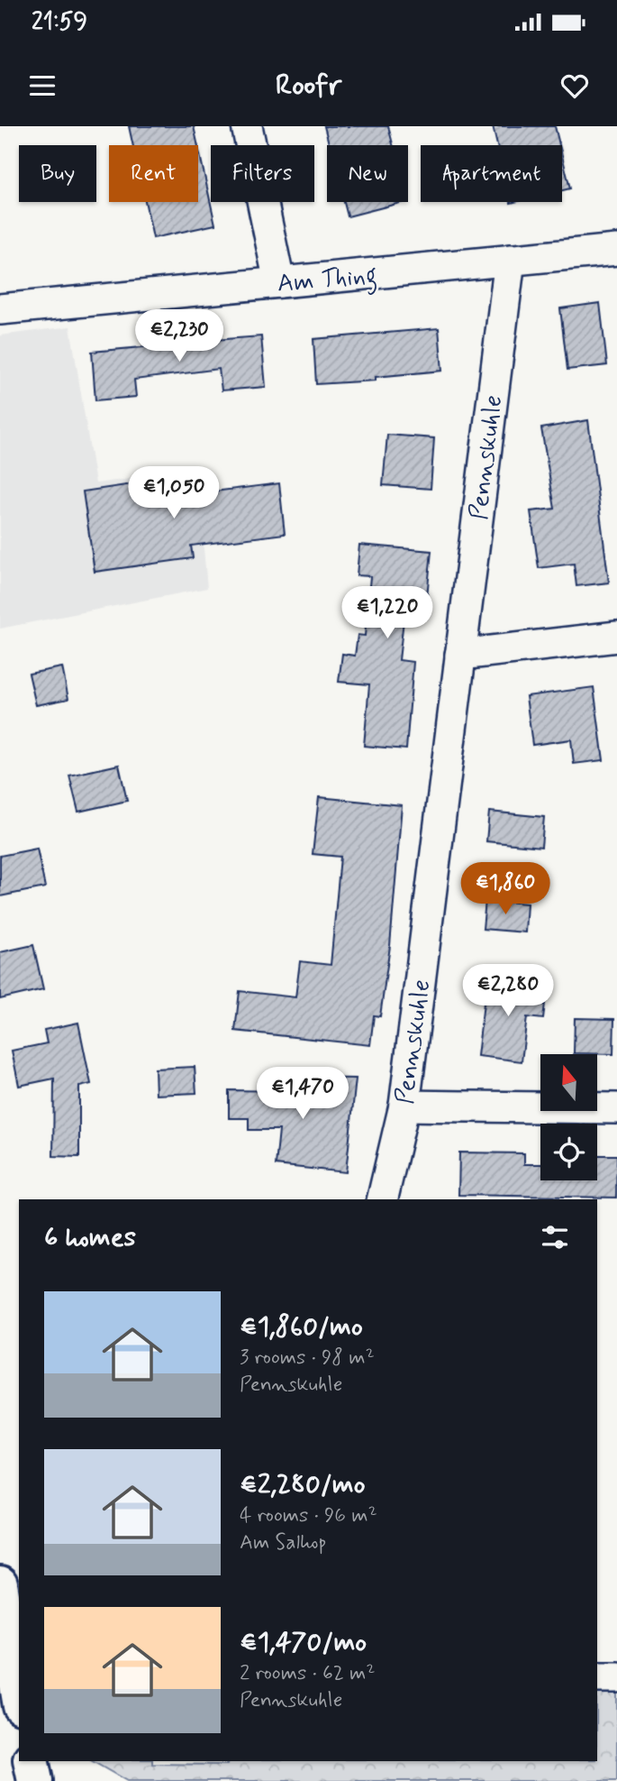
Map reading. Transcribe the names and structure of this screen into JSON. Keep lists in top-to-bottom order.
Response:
{
  "streets": {
    "street": ["Am Thing", "Pennskuhle"]
  },
  "crossings": [
    ["Am Thing", "Pennskuhle"]
  ],
  "north": "top",
  "page": {
    "status": "21:59",
    "header": "Roofr",
    "chip": [
      "Buy",
      "Rent",
      "Filters",
      "New",
      "Apartment"
    ],
    "price": [
      "€2,230",
      "€1,050",
      "€1,220",
      "€1,860",
      "€2,280",
      "€1,470"
    ],
    "heading": "6 homes",
    "list": [
      {
        "name": "€1,860/mo",
        "note": "3 rooms · 98 m² · Pennskuhle"
      },
      {
        "name": "€2,280/mo",
        "note": "4 rooms · 96 m² · Am Salhop"
      },
      {
        "name": "€1,470/mo",
        "note": "2 rooms · 62 m² · Pennskuhle"
      }
    ]
  }
}
